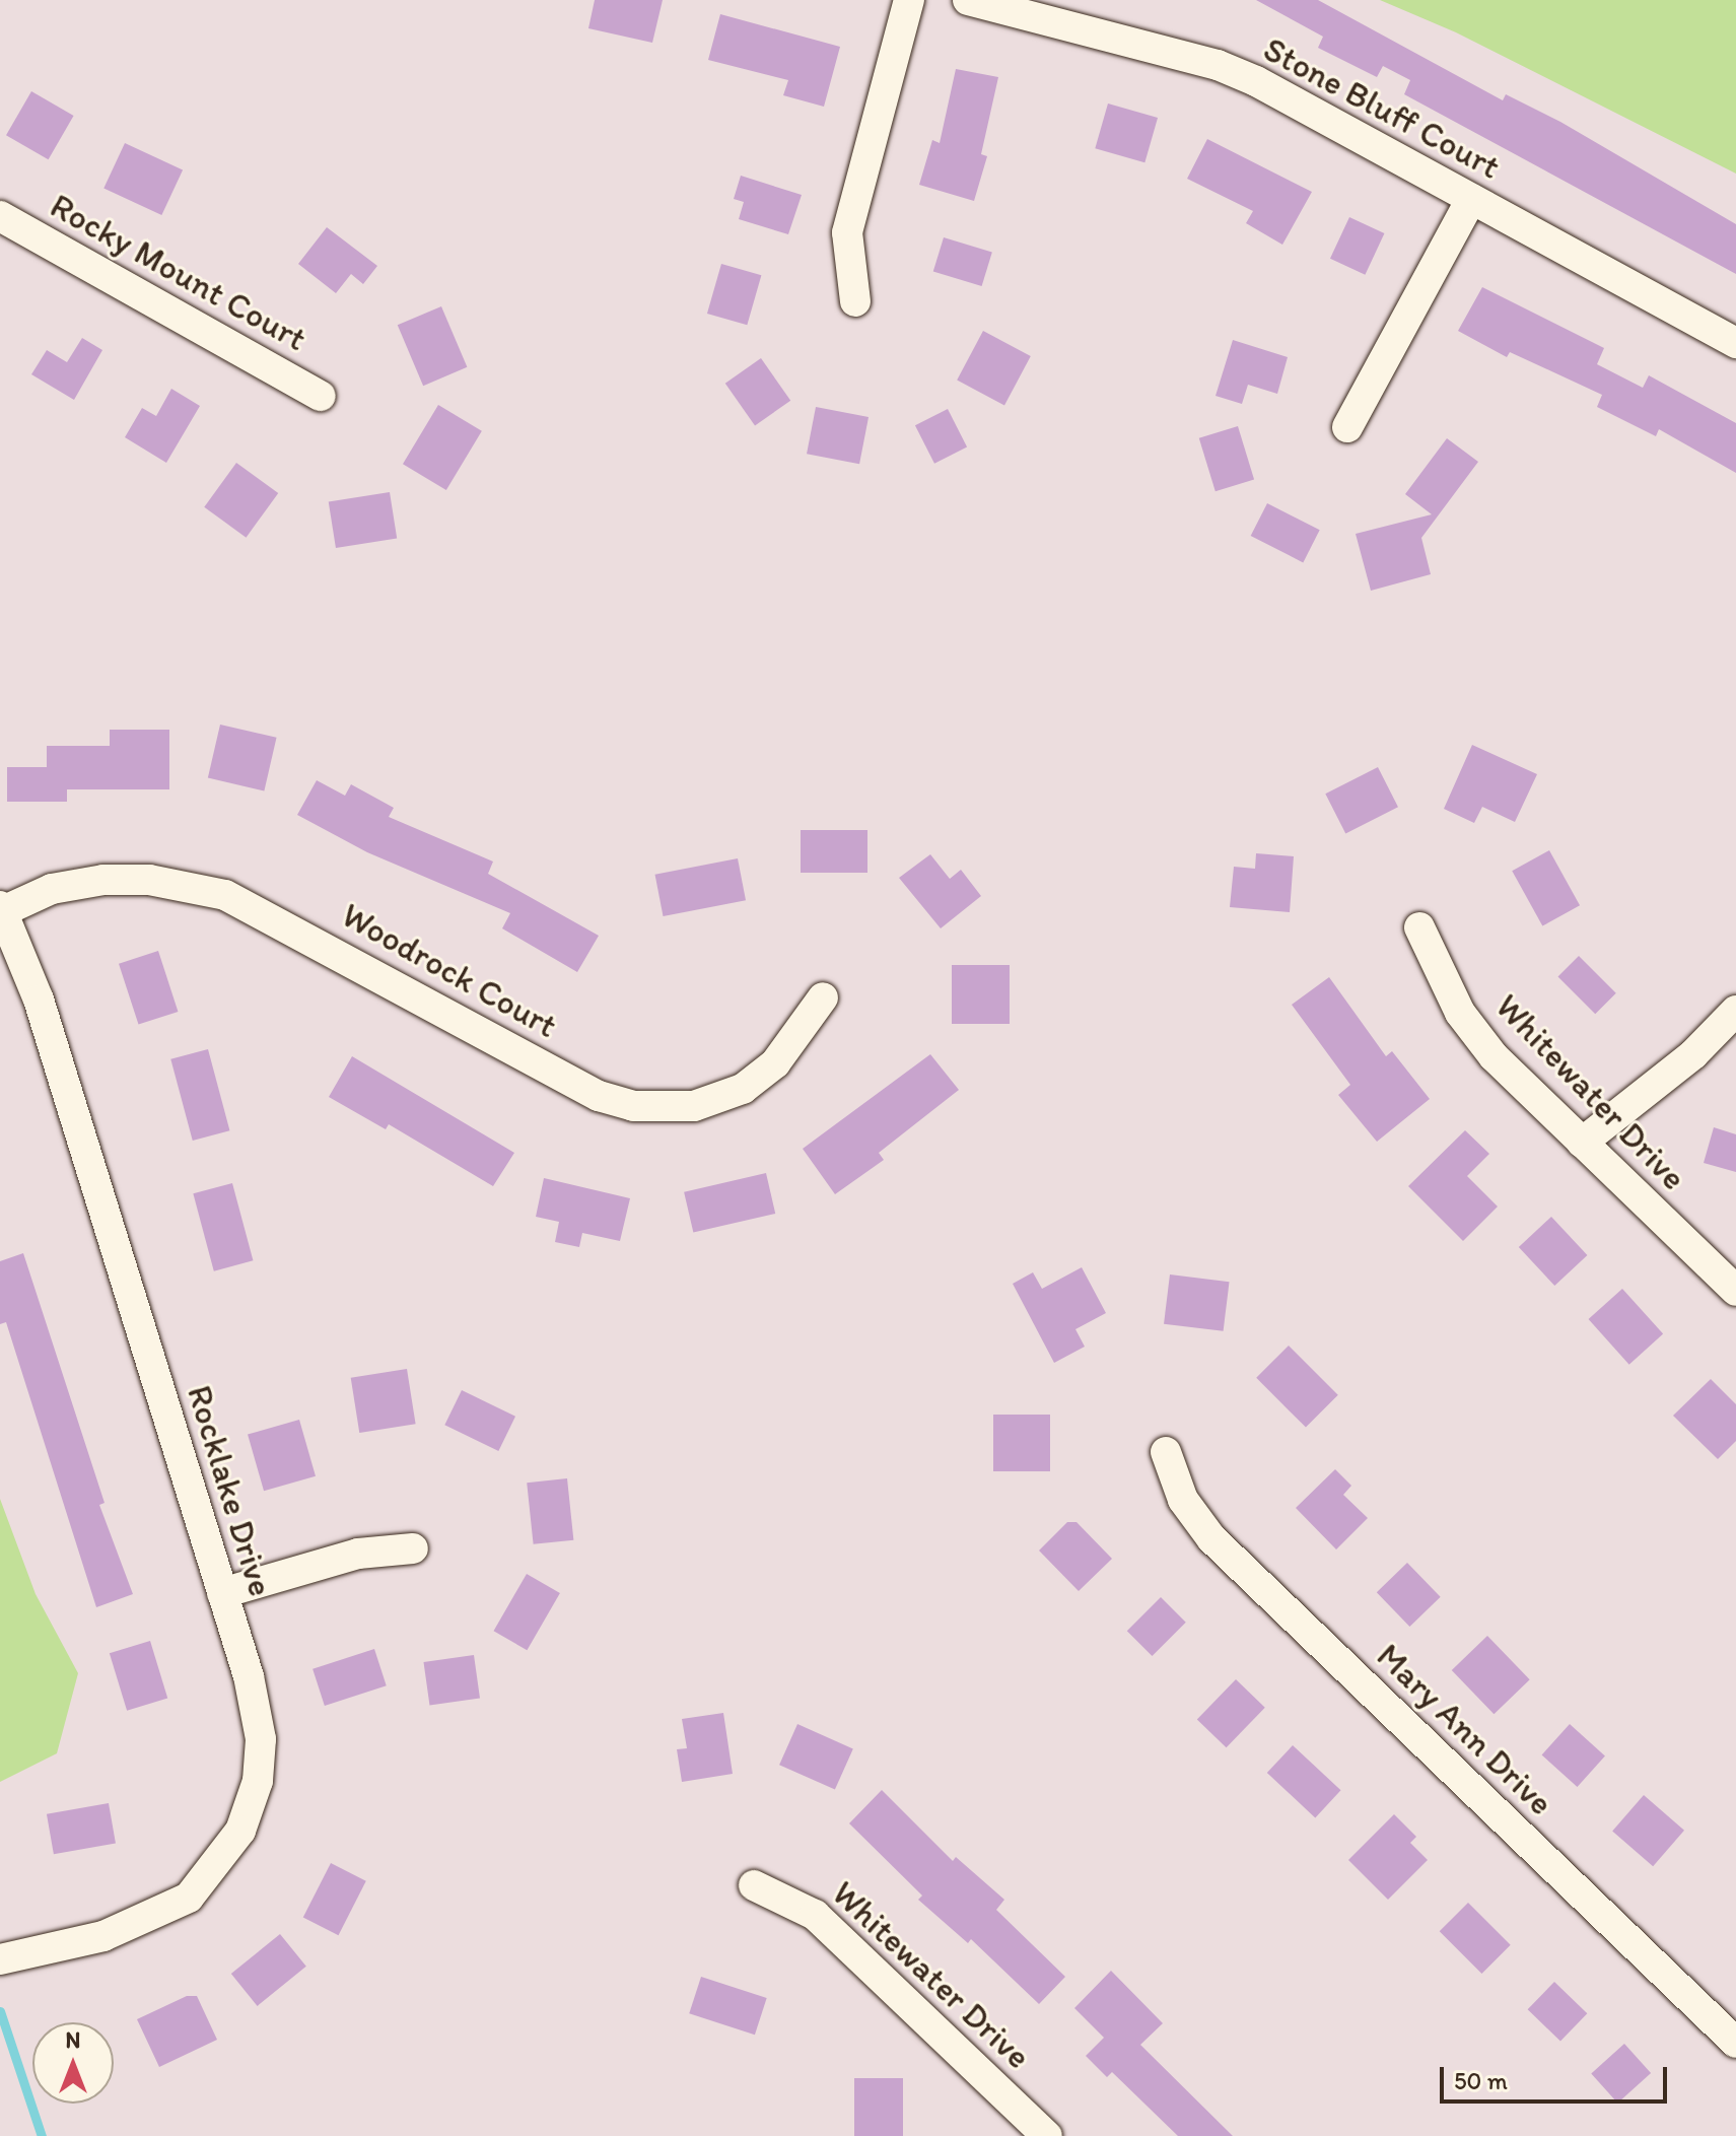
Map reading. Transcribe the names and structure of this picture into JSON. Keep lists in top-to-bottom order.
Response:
{
  "streets": {
    "street": [
      "Stone Bluff Court",
      "Rocky Mount Court",
      "Woodrock Court",
      "Whitewater Drive",
      "Rocklake Drive",
      "Mary Ann Drive"
    ]
  },
  "crossings": [
    ["Woodrock Court", "Rocklake Drive"]
  ],
  "scale_bar": "50 m",
  "north": "top"
}
